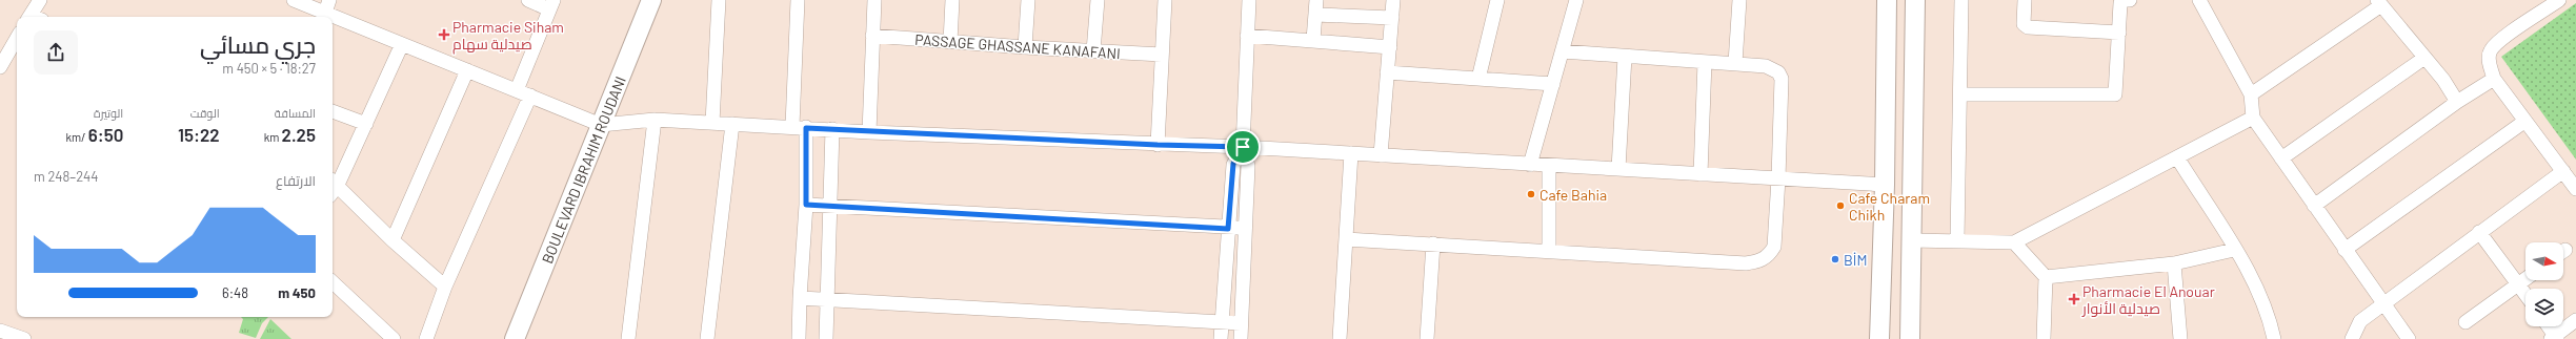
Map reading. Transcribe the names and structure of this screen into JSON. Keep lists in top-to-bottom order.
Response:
{
  "streets": {
    "street": ["PASSAGE GHASSANE KANAFANI", "BOULEVARD IBRAHIM ROUDANI"]
  },
  "places": {
    "health": ["Pharmacie Siham صيدلية سهام", "Pharmacie El Anouar صيدلية الأنوار"],
    "other": ["Cafe Bahia", "Cafe Charam Chikh", "BİM"]
  },
  "north": "right",
  "page": {
    "heading": ["جري مسائي", "18:27 · 5 × 450 m"],
    "stats": [
      ["المسافة", "2.25 km"],
      ["الوقت", "15:22"],
      ["الوتيرة", "6:50 /km"]
    ],
    "chart": ["الارتفاع", "244–248 m"],
    "list": [
      {
        "name": "450 m",
        "note": "6:48"
      }
    ]
  }
}
